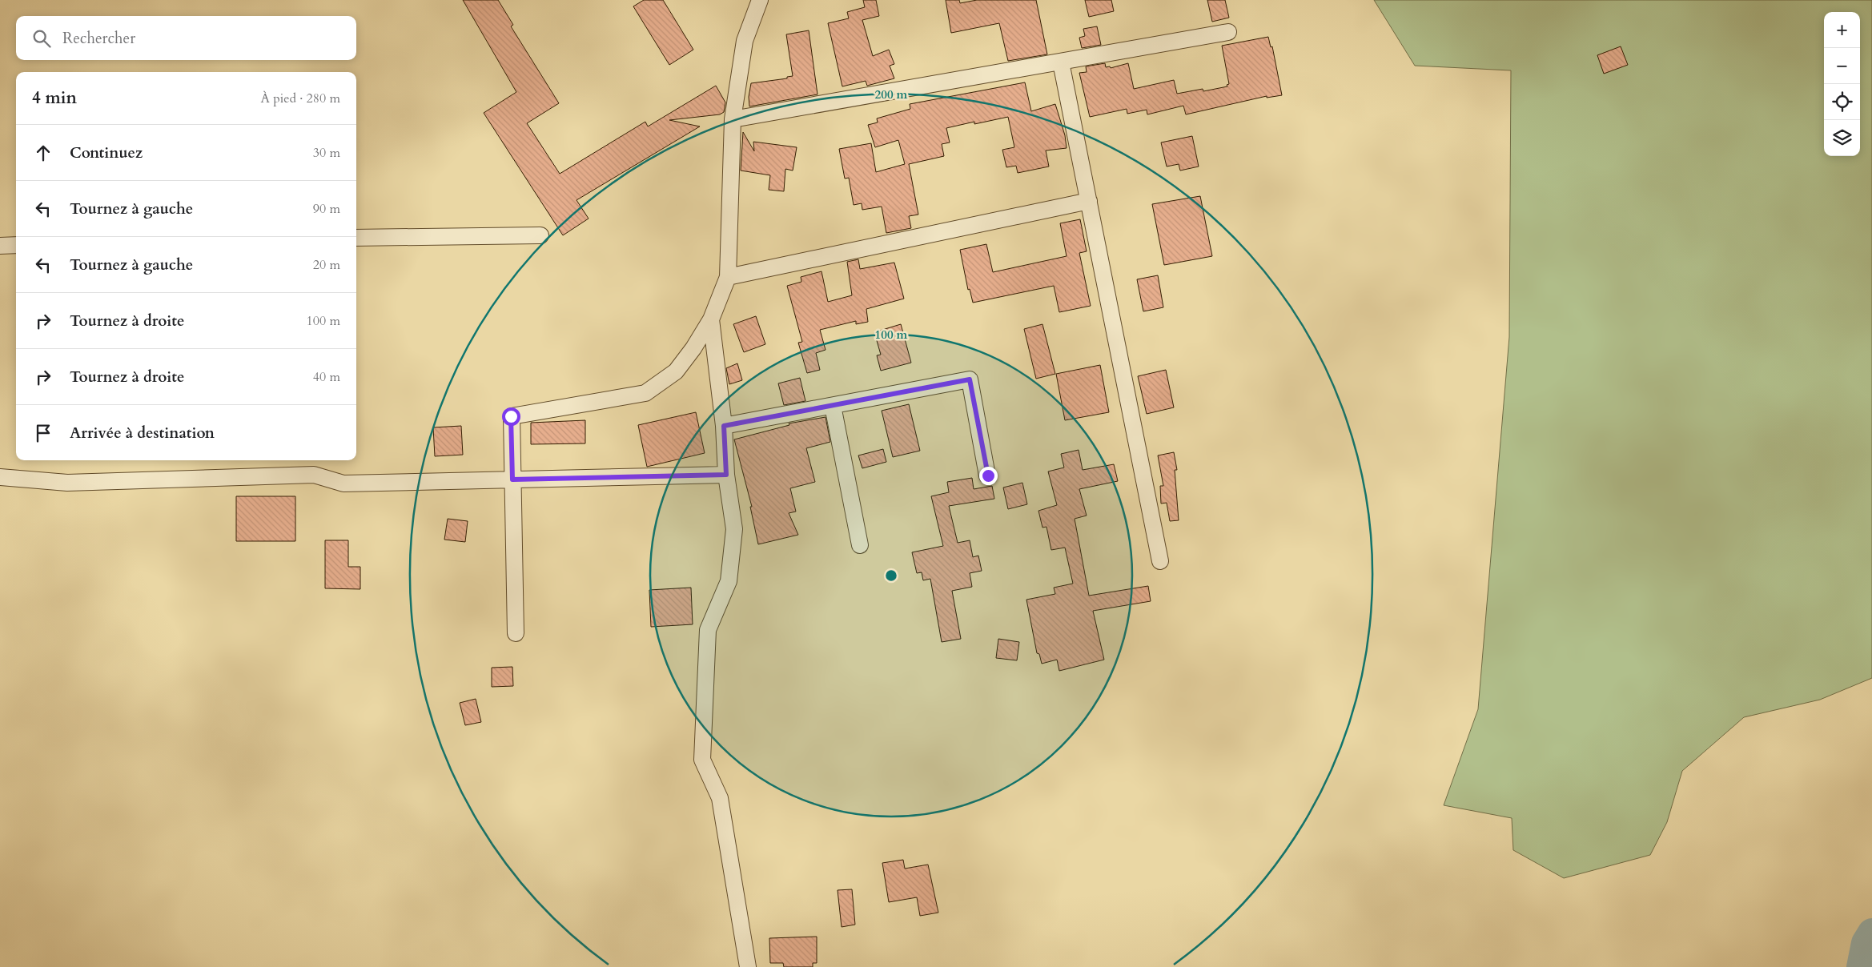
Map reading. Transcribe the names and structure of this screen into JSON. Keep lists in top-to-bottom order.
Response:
{
  "page": {
    "map_buttons": ["+", "−"],
    "search": "Rechercher",
    "heading": ["4 min", "À pied · 280 m"],
    "list": [
      ["Continuez", "30 m"],
      ["Tournez à gauche", "90 m"],
      ["Tournez à gauche", "20 m"],
      ["Tournez à droite", "100 m"],
      ["Tournez à droite", "40 m"],
      "Arrivée à destination"
    ]
  },
  "rings": ["200 m", "100 m"]
}
